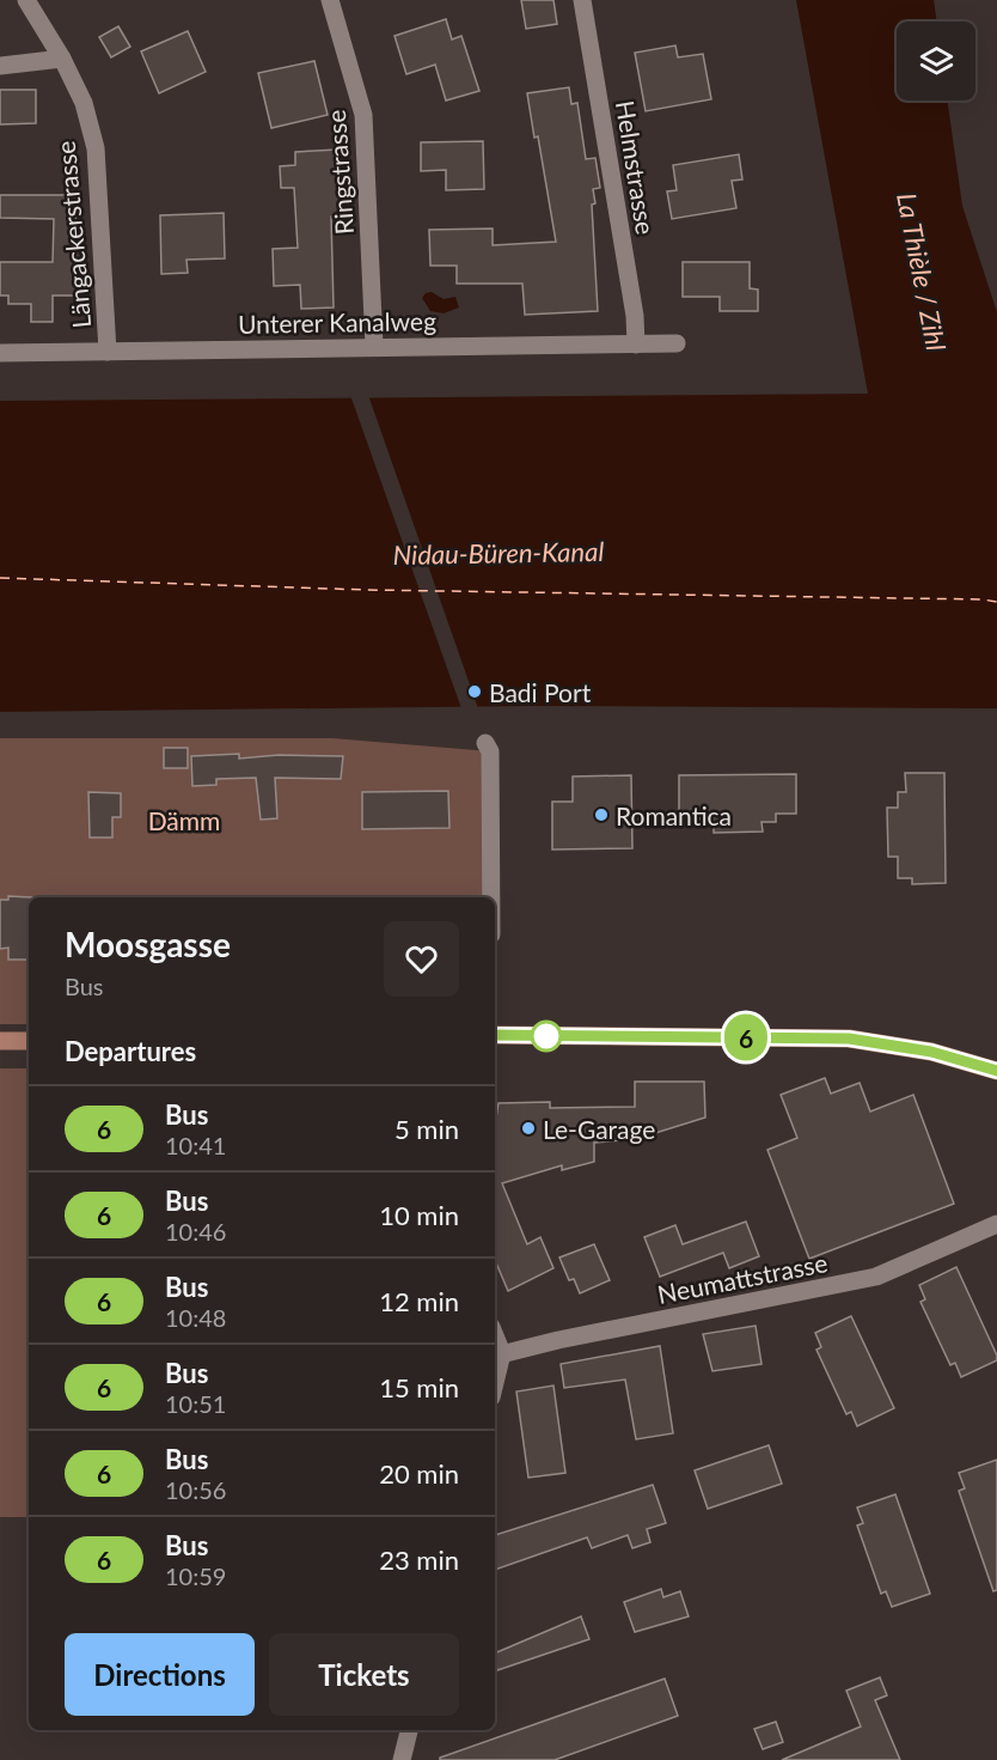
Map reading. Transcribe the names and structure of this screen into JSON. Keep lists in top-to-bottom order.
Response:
{
  "streets": {
    "street": [
      "Helmstrasse",
      "Ringstrasse",
      "Längackerstrasse",
      "Unterer Kanalweg",
      "Neumattstrasse"
    ]
  },
  "crossings": [
    ["Helmstrasse", "Unterer Kanalweg"],
    ["Ringstrasse", "Unterer Kanalweg"],
    ["Längackerstrasse", "Unterer Kanalweg"]
  ],
  "water": ["La Thièle / Zihl", "Nidau-Büren-Kanal"],
  "parks": ["Dämm"],
  "places": ["Badi Port", "Romantica", "Le-Garage"],
  "lines": ["bus line 6"],
  "page": {
    "on_map": "6",
    "heading": [
      ["Moosgasse", "Bus"],
      "Departures"
    ],
    "list": [
      {
        "mark": "6",
        "name": "Bus",
        "note": "10:41",
        "value": "5 min"
      },
      {
        "mark": "6",
        "name": "Bus",
        "note": "10:46",
        "value": "10 min"
      },
      {
        "mark": "6",
        "name": "Bus",
        "note": "10:48",
        "value": "12 min"
      },
      {
        "mark": "6",
        "name": "Bus",
        "note": "10:51",
        "value": "15 min"
      },
      {
        "mark": "6",
        "name": "Bus",
        "note": "10:56",
        "value": "20 min"
      },
      {
        "mark": "6",
        "name": "Bus",
        "note": "10:59",
        "value": "23 min"
      }
    ],
    "buttons": ["Directions", "Tickets"]
  }
}
